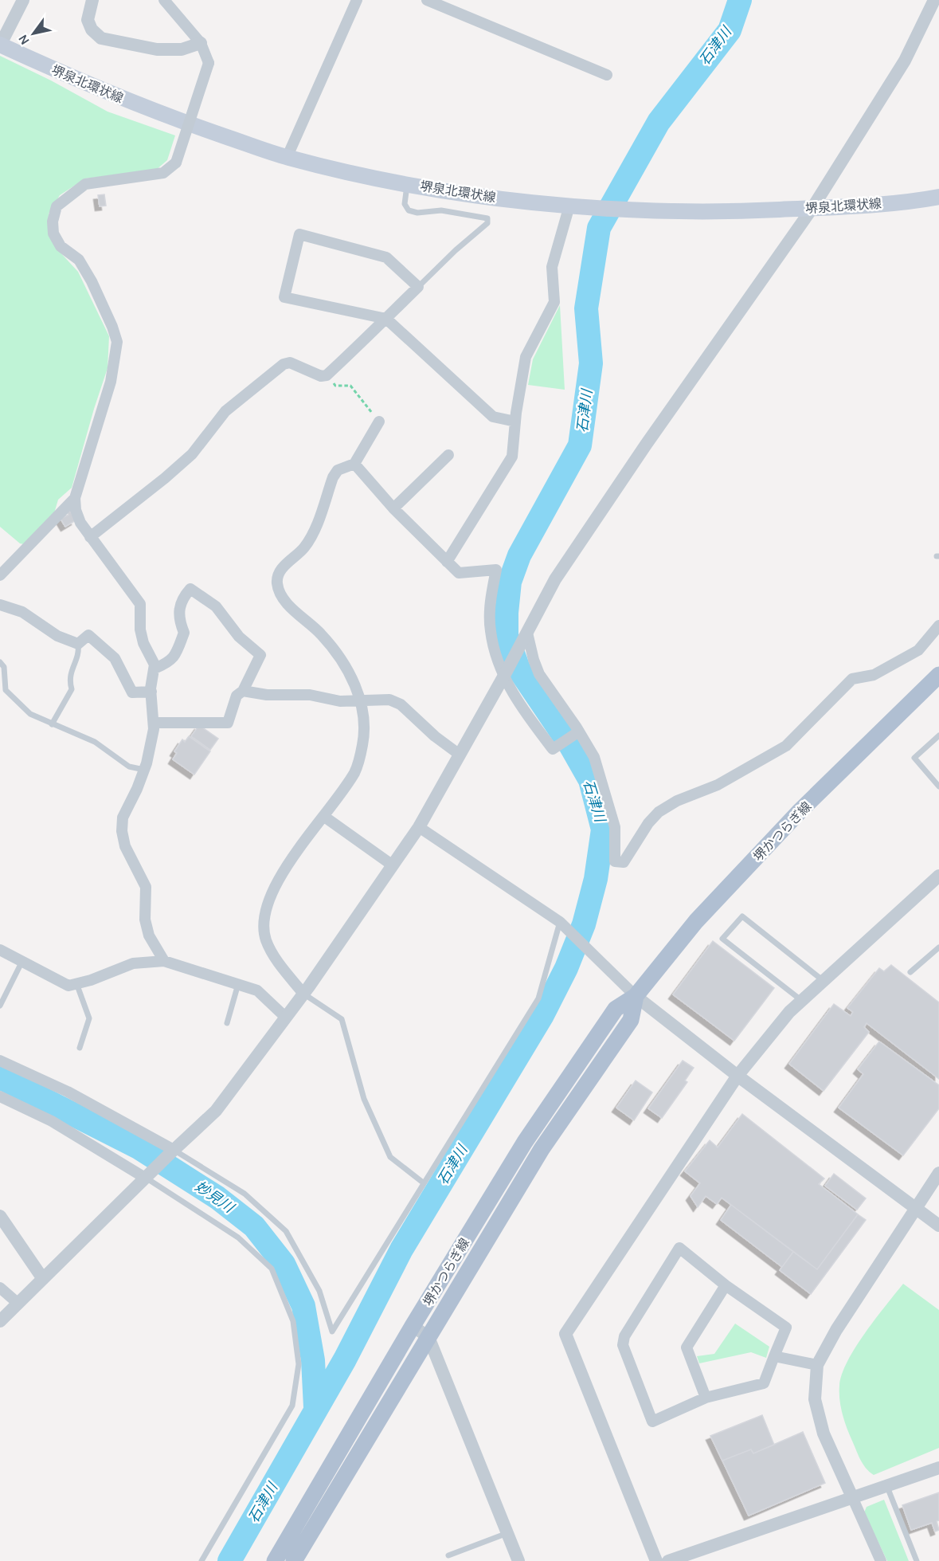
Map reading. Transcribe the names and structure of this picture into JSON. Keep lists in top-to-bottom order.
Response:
{
  "streets": {
    "main road": ["堺泉北環状線", "堺かつらぎ線"]
  },
  "water": ["石津川", "妙見川"],
  "north": "bottom left"
}
